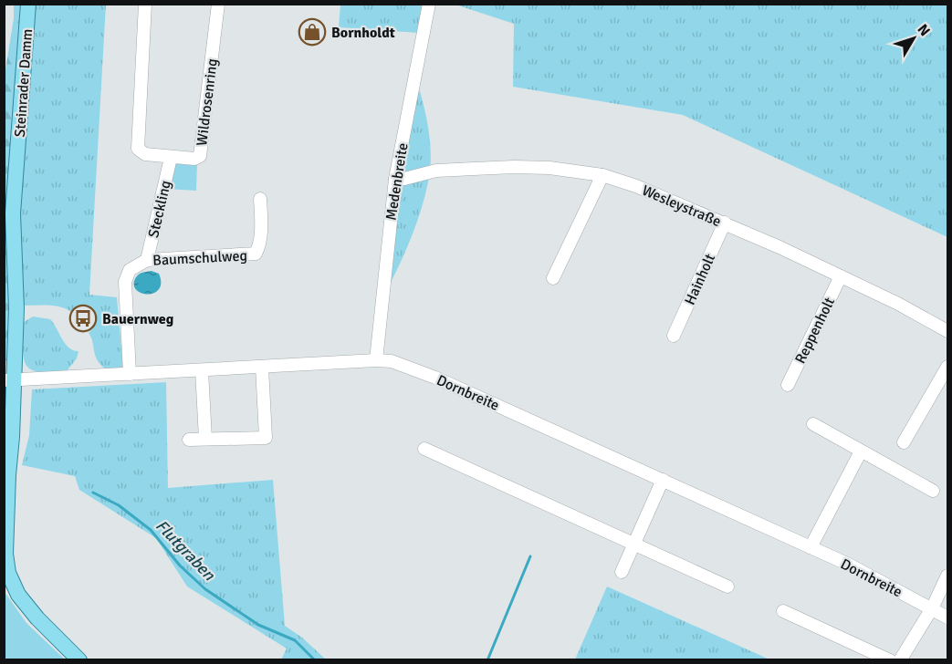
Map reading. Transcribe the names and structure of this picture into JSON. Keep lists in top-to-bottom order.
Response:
{
  "streets": {
    "main road": ["Steinrader Damm"],
    "street": [
      "Wildrosenring",
      "Medenbreite",
      "Wesleystraße",
      "Steckling",
      "Baumschulweg",
      "Hainholt",
      "Reppenholt",
      "Dornbreite"
    ]
  },
  "crossings": [
    ["Steinrader Damm", "Dornbreite"],
    ["Wildrosenring", "Steckling"],
    ["Medenbreite", "Wesleystraße"],
    ["Medenbreite", "Dornbreite"],
    ["Wesleystraße", "Hainholt"],
    ["Wesleystraße", "Reppenholt"],
    ["Steckling", "Baumschulweg"],
    ["Baumschulweg", "Dornbreite"]
  ],
  "water": ["Flutgraben"],
  "places": {
    "shop": ["Bornholdt"],
    "bus stop": ["Bauernweg"]
  },
  "north": "top right"
}
